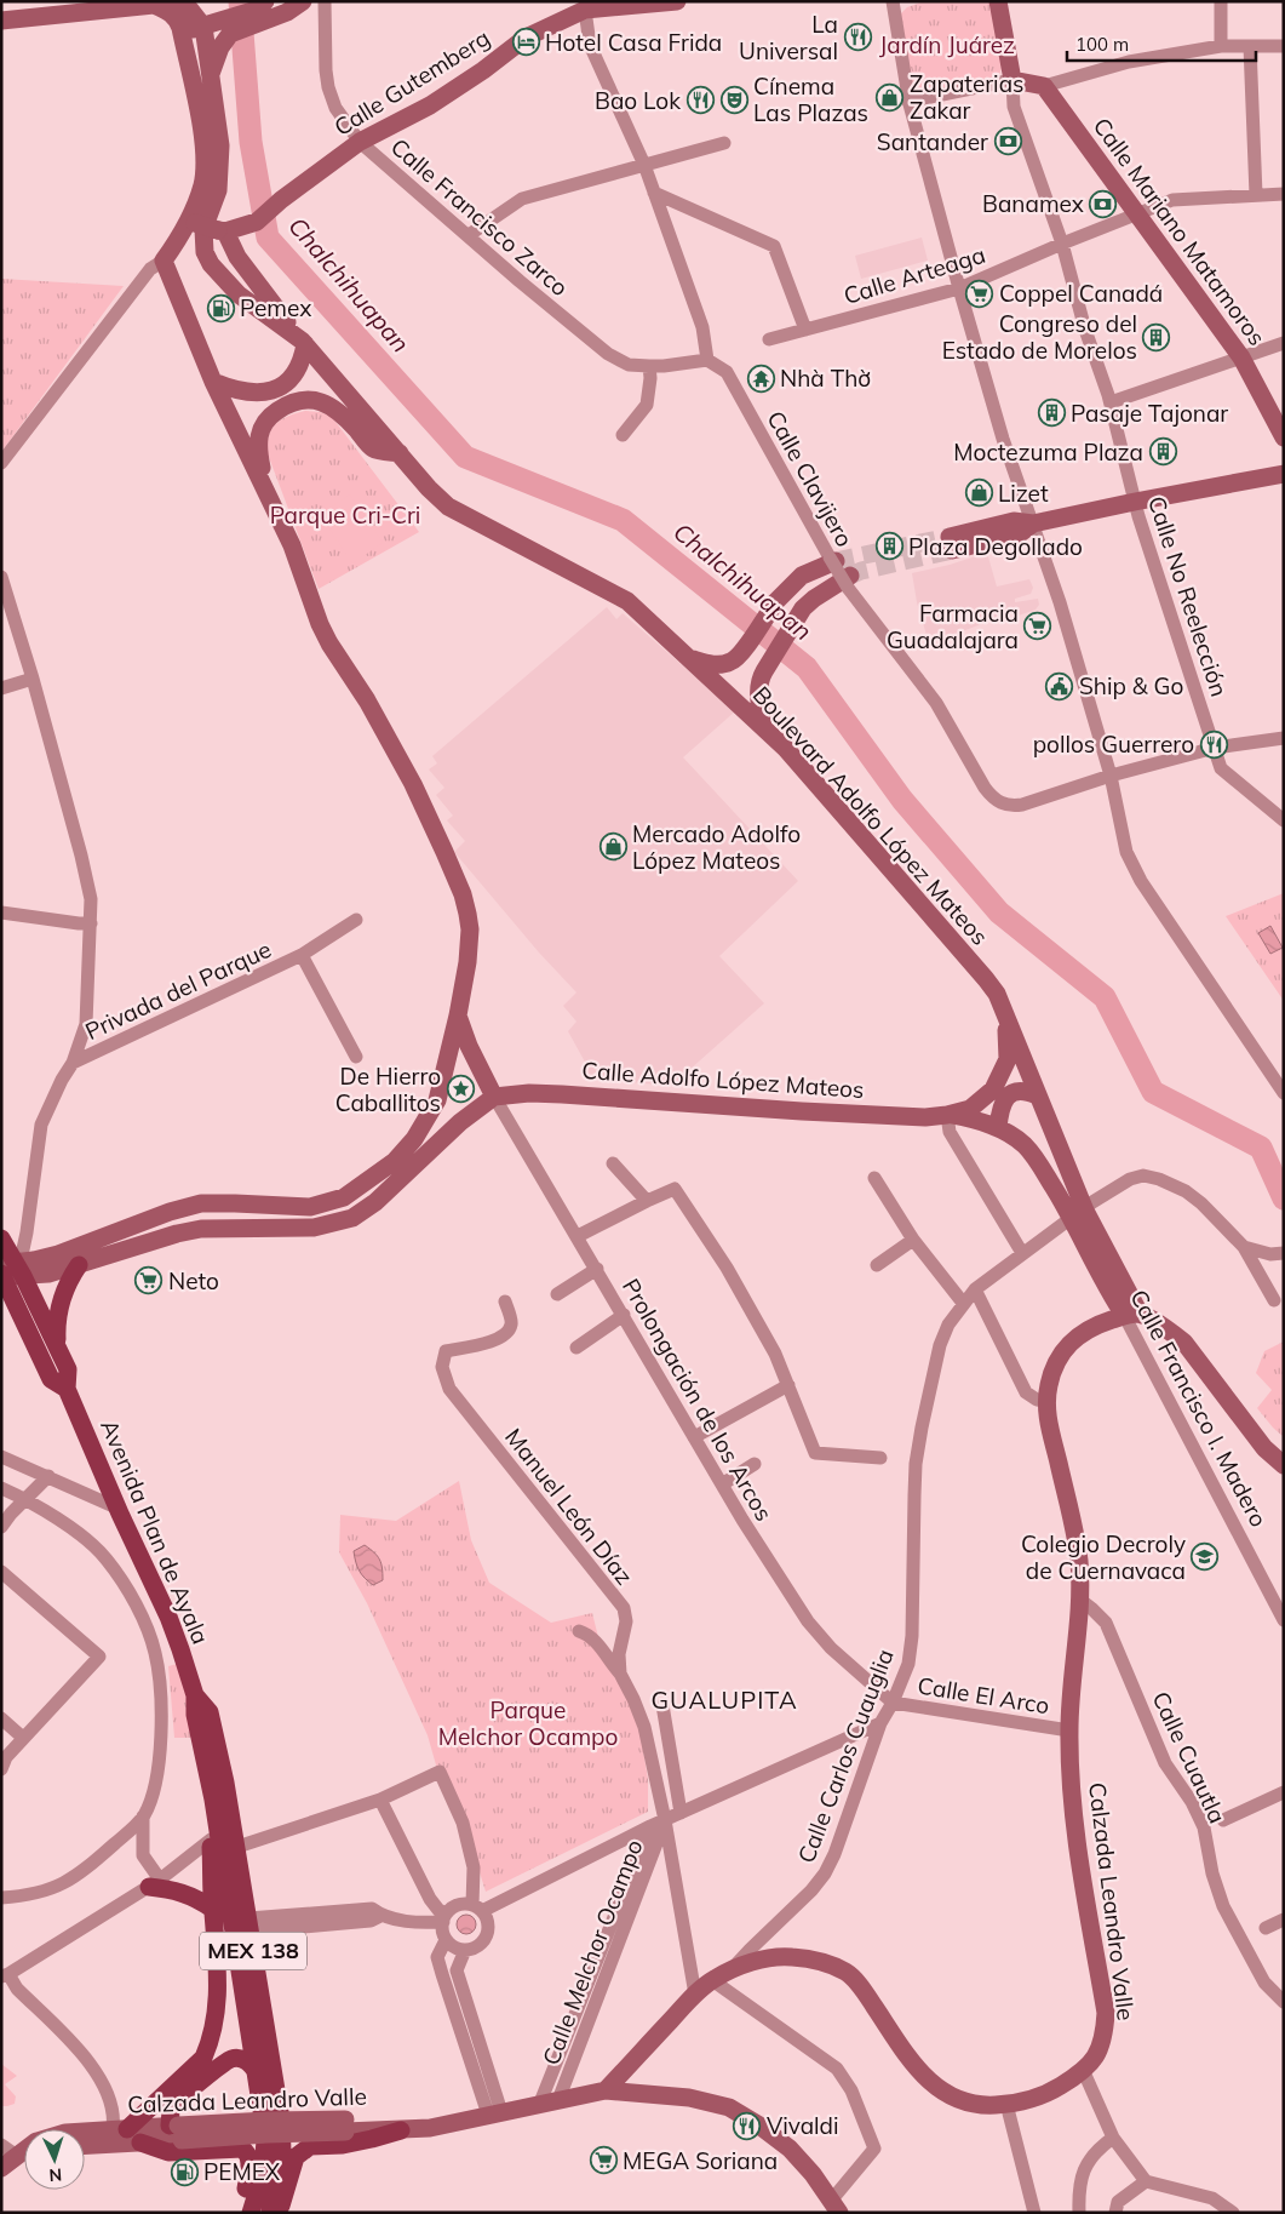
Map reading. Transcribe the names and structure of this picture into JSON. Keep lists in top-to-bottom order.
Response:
{
  "streets": {
    "main road": ["Avenida Plan de Ayala", "MEX 138"],
    "street": [
      "Calle Gutemberg",
      "Calle Francisco Zarco",
      "Calle Mariano Matamoros",
      "Calle Arteaga",
      "Calle Clavijero",
      "Calle No Reelección",
      "Boulevard Adolfo López Mateos",
      "Privada del Parque",
      "Calle Adolfo López Mateos",
      "Prolongación de los Arcos",
      "Calle Francisco I. Madero",
      "Manuel León Díaz",
      "Calle El Arco",
      "Calle Carlos Cuauglia",
      "Calle Cuautla",
      "Calzada Leandro Valle",
      "Calle Melchor Ocampo"
    ]
  },
  "crossings": [
    ["Calle Gutemberg", "Calle Francisco Zarco"],
    ["Calle Francisco Zarco", "Calle Clavijero"],
    ["Calle Mariano Matamoros", "Calle Arteaga"],
    ["Calle Arteaga", "Calle No Reelección"],
    ["Calle Clavijero", "Calle No Reelección"],
    ["Boulevard Adolfo López Mateos", "Calle Adolfo López Mateos"],
    ["Boulevard Adolfo López Mateos", "Calle Francisco I. Madero"],
    ["Boulevard Adolfo López Mateos", "Calle Carlos Cuauglia"],
    ["Calle Adolfo López Mateos", "Prolongación de los Arcos"],
    ["Calle Adolfo López Mateos", "Calle Francisco I. Madero"],
    ["Calle Adolfo López Mateos", "Calle Carlos Cuauglia"],
    ["Prolongación de los Arcos", "Calle El Arco"],
    ["Prolongación de los Arcos", "Calle Carlos Cuauglia"],
    ["Calle Francisco I. Madero", "Calle Carlos Cuauglia"],
    ["Calle Francisco I. Madero", "Calzada Leandro Valle"],
    ["Manuel León Díaz", "Calle Melchor Ocampo"],
    ["Calle El Arco", "Calle Carlos Cuauglia"],
    ["Calle El Arco", "Calzada Leandro Valle"],
    ["Calle Carlos Cuauglia", "Calzada Leandro Valle"],
    ["Calle Carlos Cuauglia", "Calle Melchor Ocampo"],
    ["Calle Cuautla", "Calzada Leandro Valle"],
    ["Calzada Leandro Valle", "Calle Melchor Ocampo"]
  ],
  "districts": ["GUALUPITA"],
  "water": ["Chalchihuapan"],
  "parks": ["Jardín Juárez", "Parque Cri-Cri", "Parque Melchor Ocampo"],
  "places": {
    "restaurant": [
      "La Universal",
      "Bao Lok",
      "pollos Guerrero",
      "Vivaldi"
    ],
    "hotel": ["Hotel Casa Frida"],
    "shop": ["Zapaterias Zakar", "Lizet", "Mercado Adolfo López Mateos"],
    "theatre": ["Cínema Las Plazas"],
    "bank": ["Santander", "Banamex"],
    "supermarket": [
      "Coppel Canadá",
      "Farmacia Guadalajara",
      "Neto",
      "MEGA Soriana"
    ],
    "fuel station": ["Pemex", "PEMEX"],
    "building": [
      "Congreso del Estado de Morelos",
      "Pasaje Tajonar",
      "Moctezuma Plaza",
      "Plaza Degollado"
    ],
    "temple": ["Nhà Thờ"],
    "public building": ["Ship & Go"],
    "place": ["De Hierro Caballitos"],
    "school or university": ["Colegio Decroly de Cuernavaca"]
  },
  "scale_bar": "100 m",
  "north": "bottom"
}
